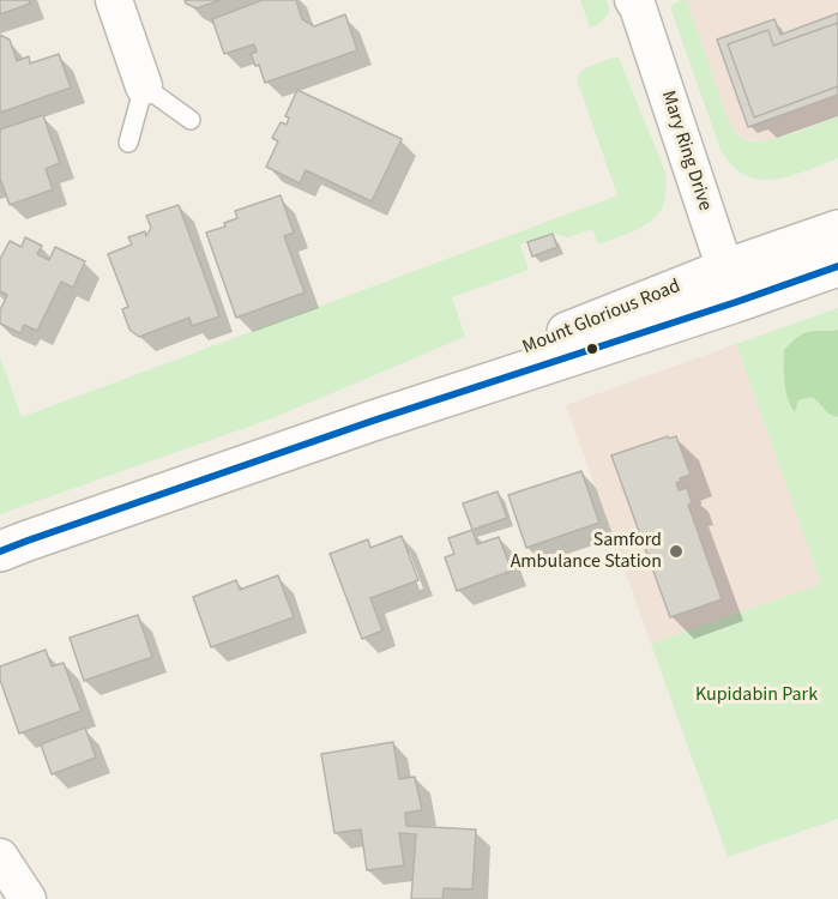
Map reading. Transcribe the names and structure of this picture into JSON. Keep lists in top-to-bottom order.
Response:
{
  "streets": {
    "main road": ["Mount Glorious Road"],
    "street": ["Mary Ring Drive"]
  },
  "crossings": [
    ["Mary Ring Drive", "Mount Glorious Road"]
  ],
  "parks": ["Kupidabin Park"],
  "places": ["Samford Ambulance Station"]
}
